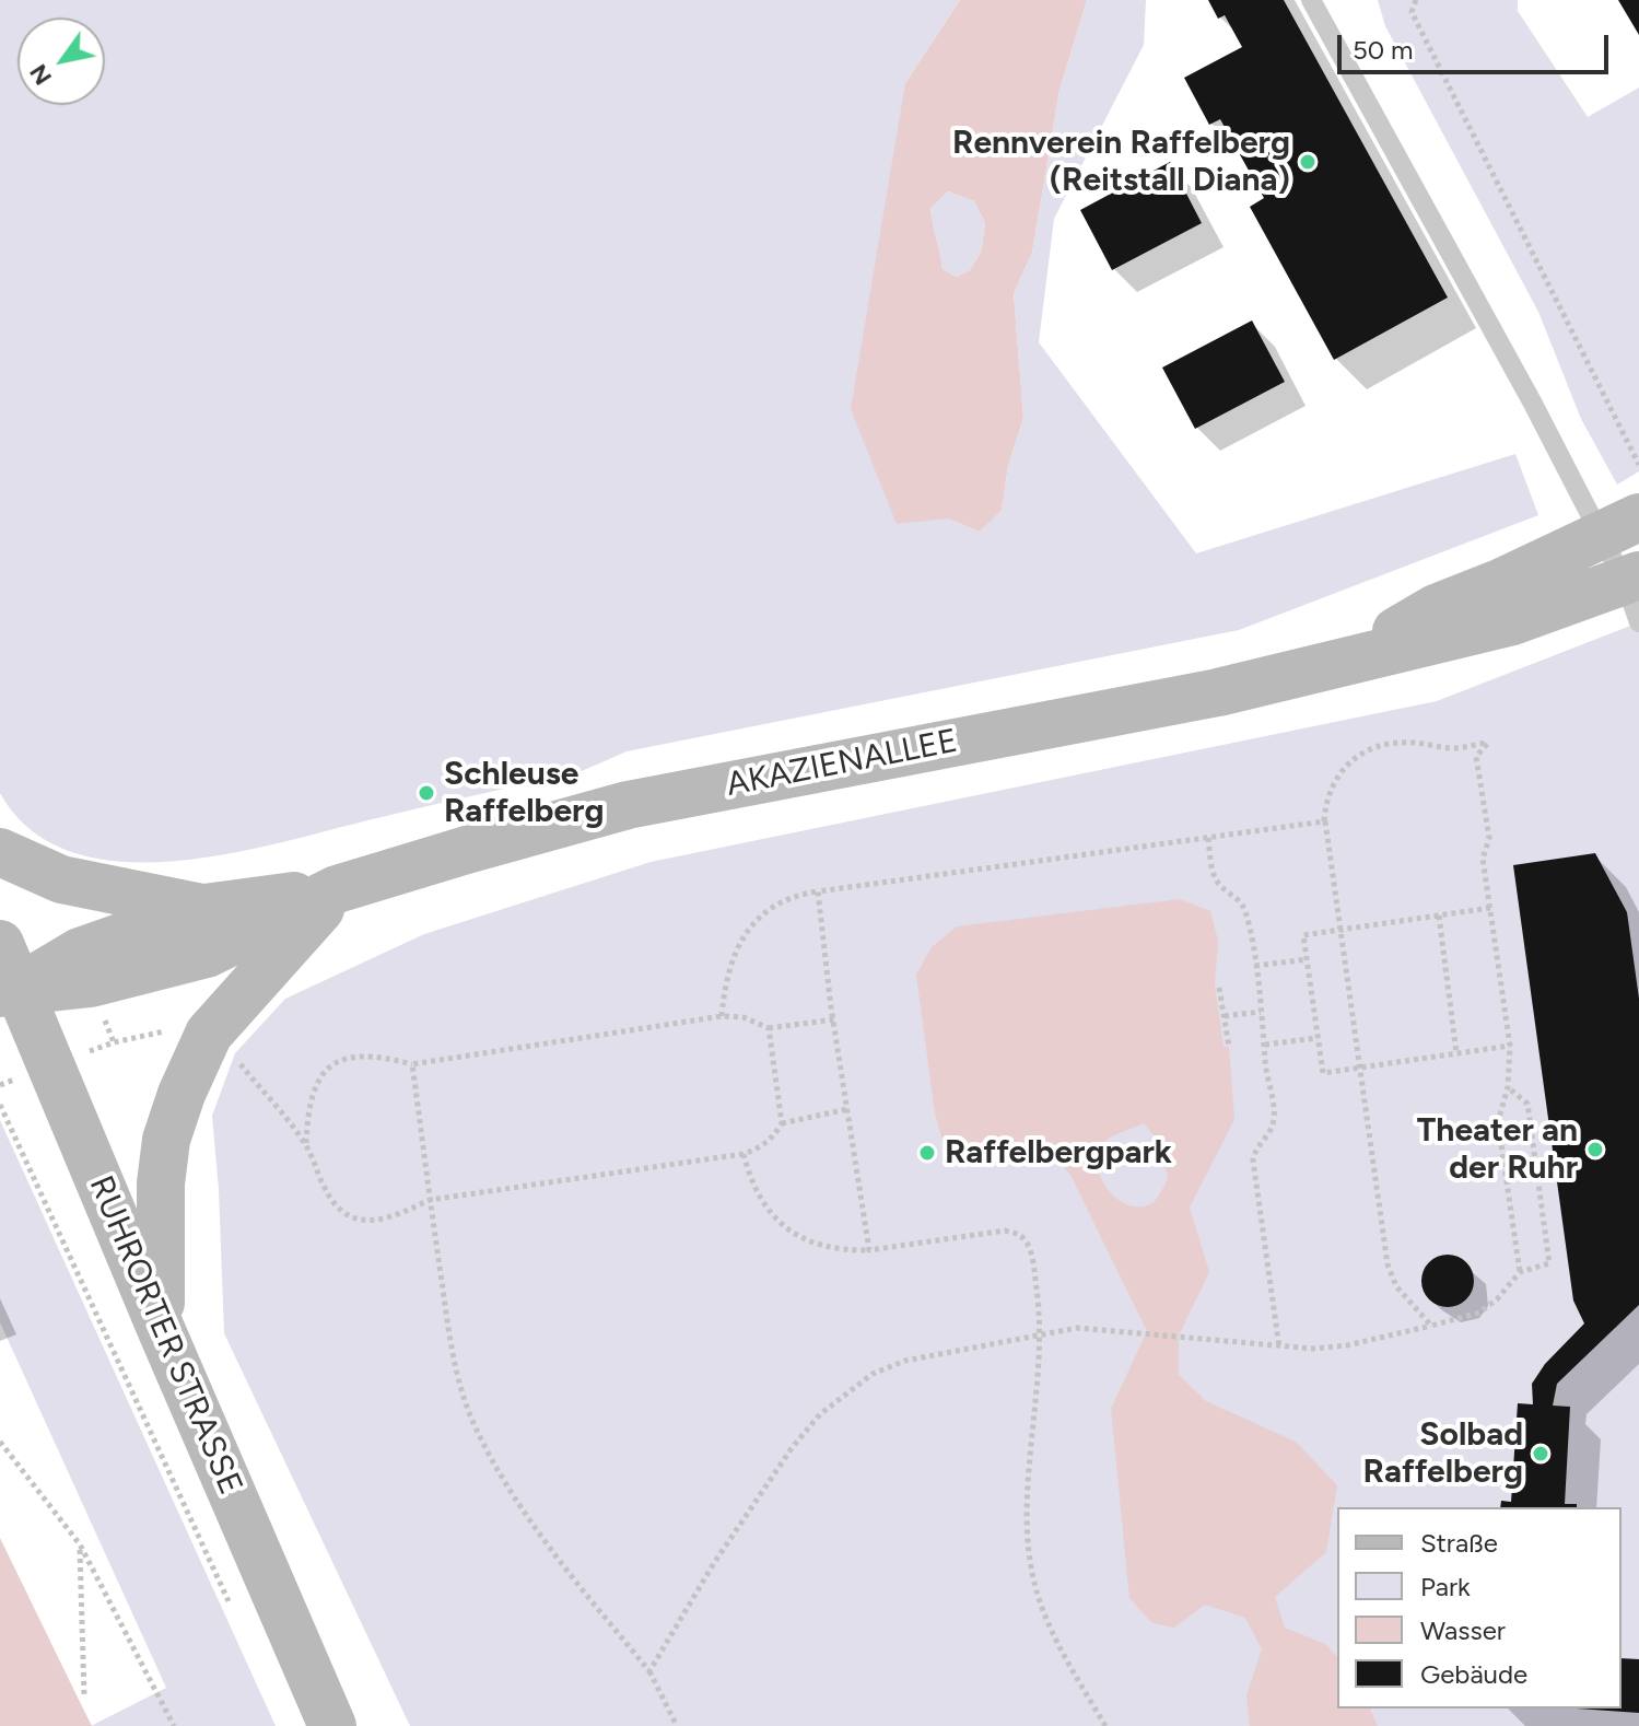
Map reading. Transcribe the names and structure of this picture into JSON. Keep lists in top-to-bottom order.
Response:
{
  "streets": {
    "main road": ["AKAZIENALLEE", "RUHRORTER STRASSE"]
  },
  "crossings": [
    ["AKAZIENALLEE", "RUHRORTER STRASSE"]
  ],
  "places": [
    "Rennverein Raffelberg (Reitstall Diana)",
    "Schleuse Raffelberg",
    "Theater an der Ruhr",
    "Raffelbergpark",
    "Solbad Raffelberg"
  ],
  "legend": [
    "Straße",
    "Park",
    "Wasser",
    "Gebäude"
  ],
  "scale_bar": "50 m",
  "north": "bottom left"
}
